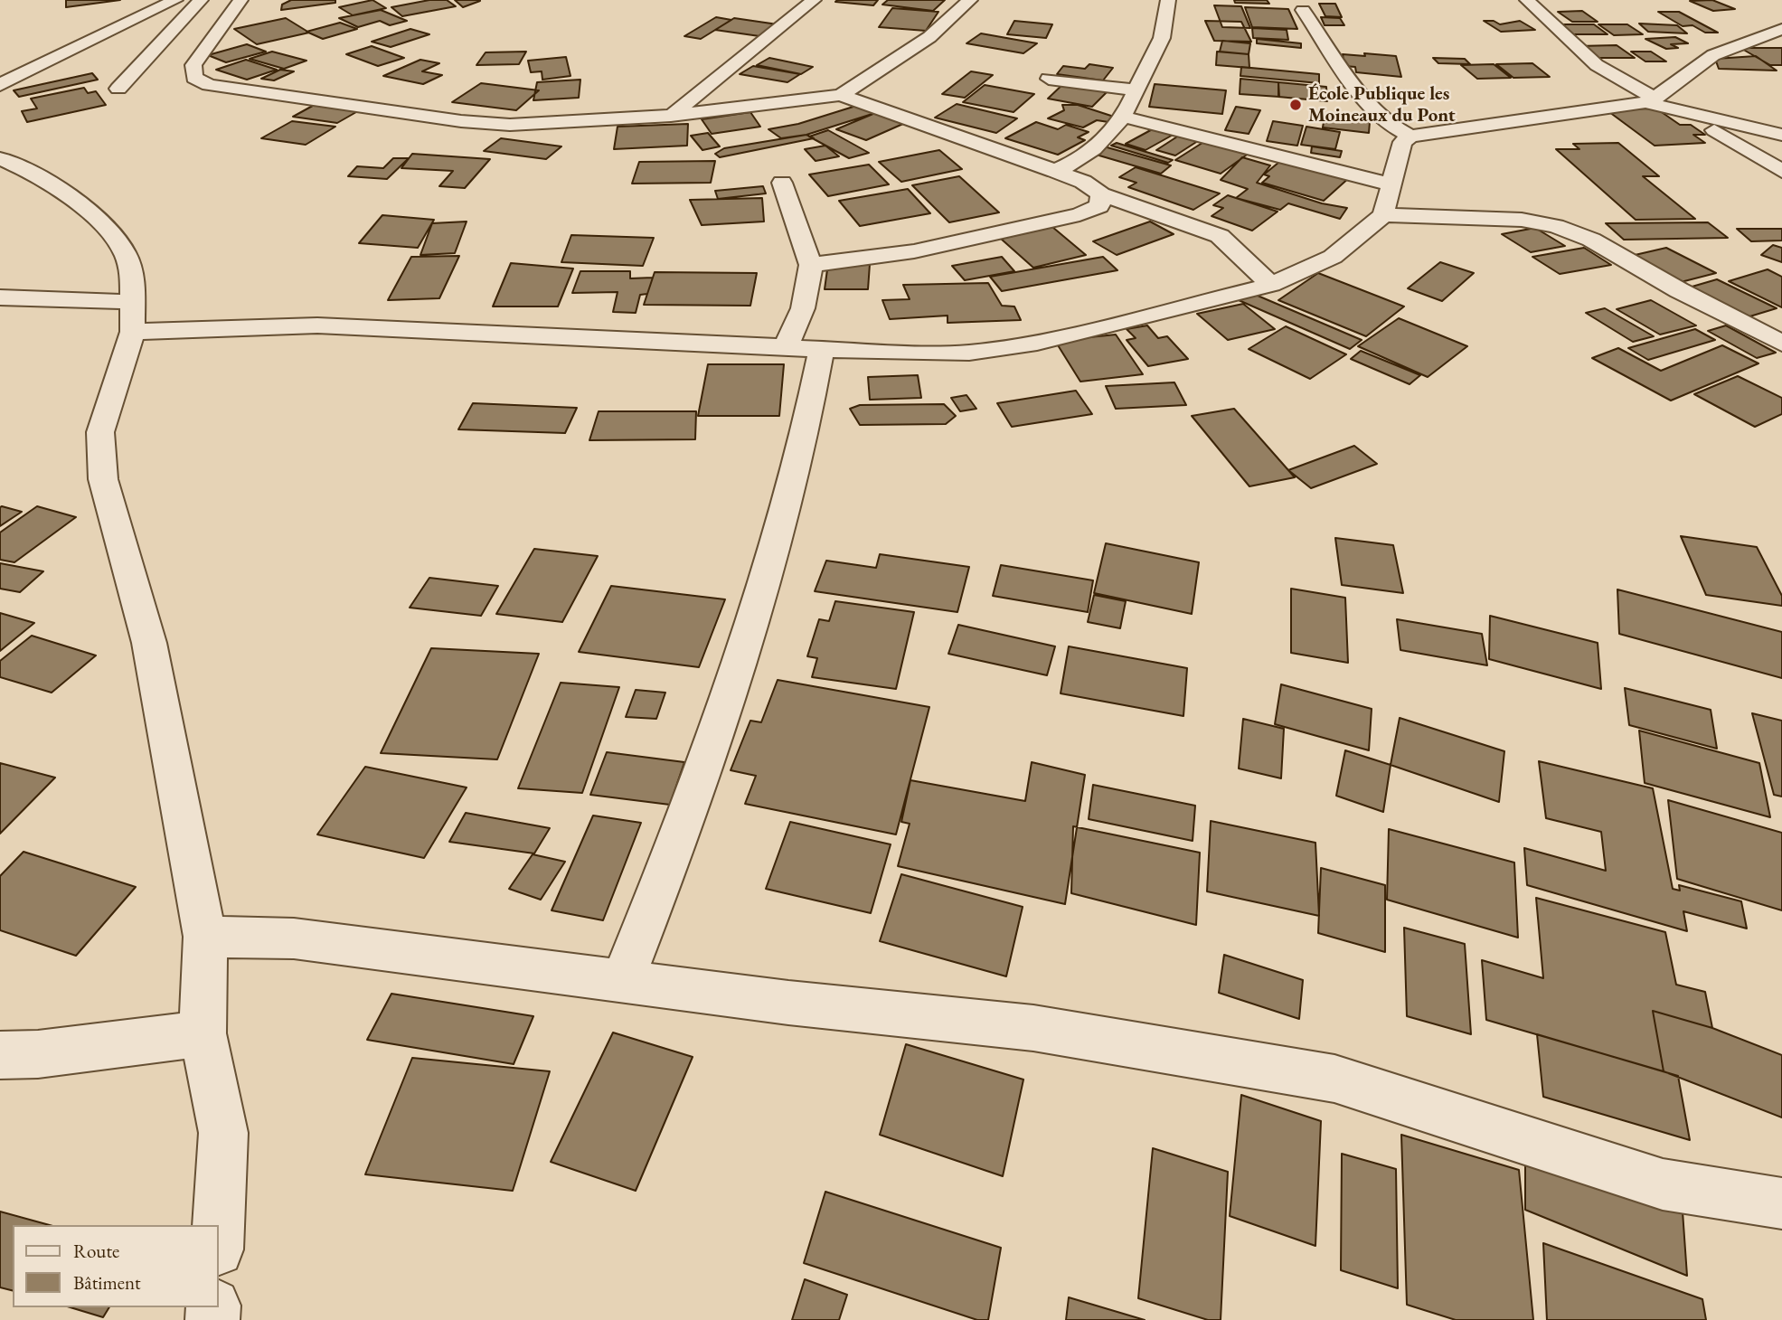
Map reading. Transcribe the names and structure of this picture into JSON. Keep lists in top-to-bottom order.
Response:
{
  "places": ["École Publique les Moineaux du Pont"],
  "legend": ["Route", "Bâtiment"]
}
